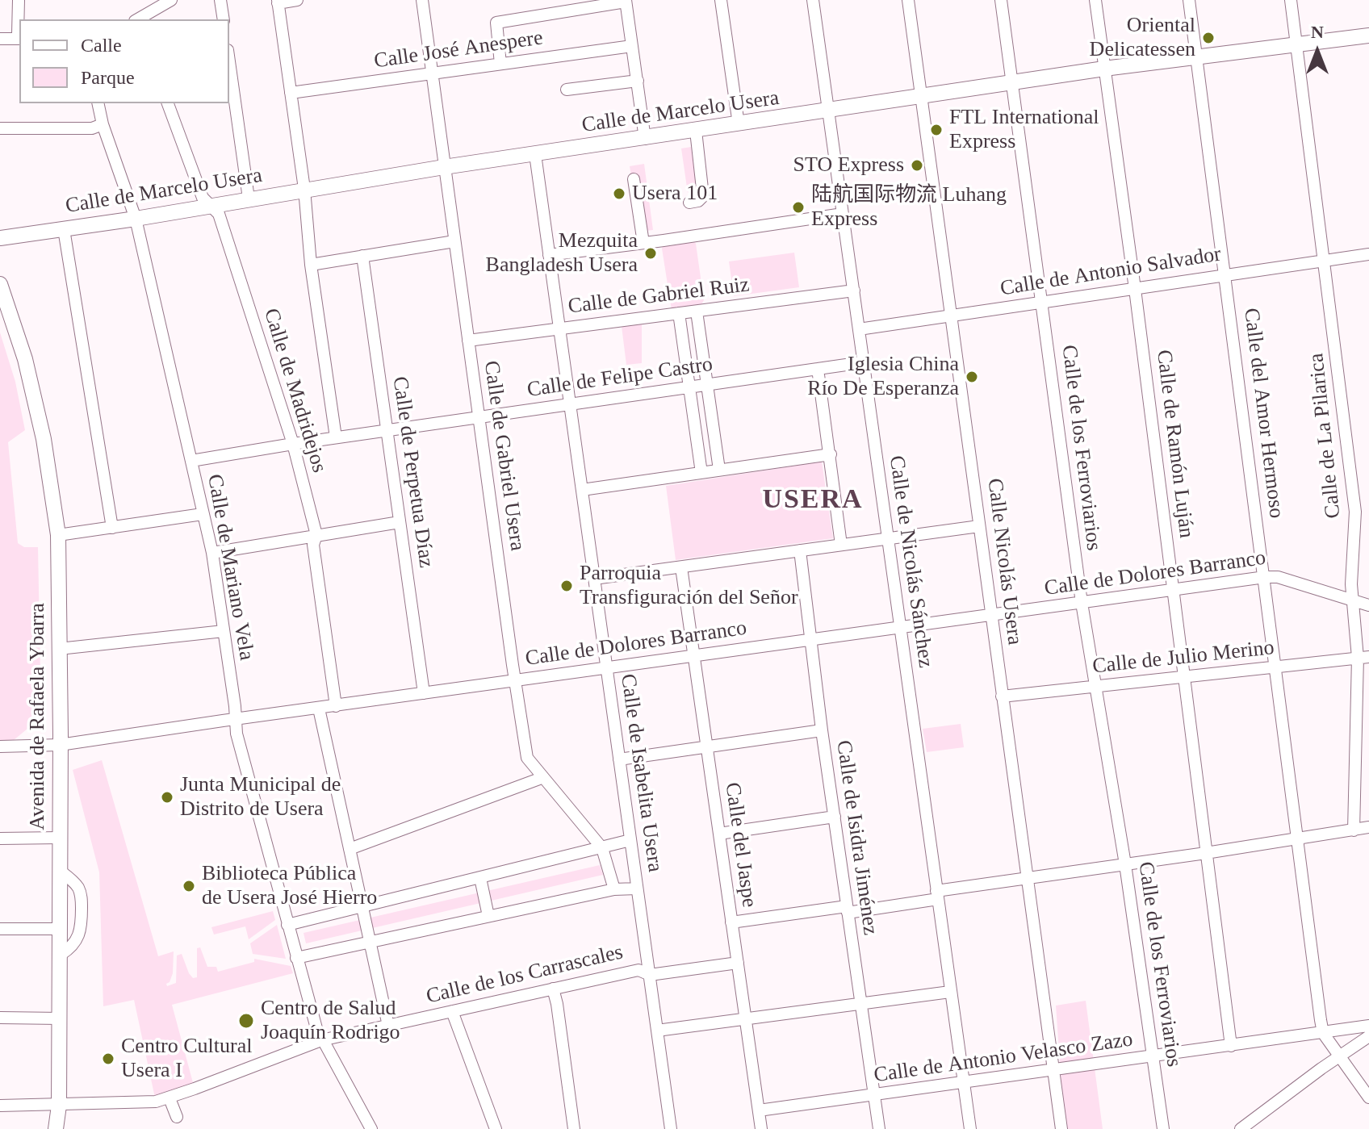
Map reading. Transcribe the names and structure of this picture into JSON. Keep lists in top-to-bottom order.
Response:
{
  "streets": {
    "main road": ["Calle de Marcelo Usera", "Avenida de Rafaela Ybarra"],
    "street": [
      "Calle José Anespere",
      "Calle de Antonio Salvador",
      "Calle de Gabriel Ruiz",
      "Calle de Felipe Castro",
      "Calle de Madridejos",
      "Calle del Amor Hermoso",
      "Calle de La Pilarica",
      "Calle de Ramón Luján",
      "Calle de los Ferroviarios",
      "Calle de Gabriel Usera",
      "Calle de Perpetua Díaz",
      "Calle de Nicolás Sánchez",
      "Calle Nicolás Usera",
      "Calle de Mariano Vela",
      "Calle de Dolores Barranco",
      "Calle de Julio Merino",
      "Calle de Isabelita Usera",
      "Calle de Isidra Jiménez",
      "Calle del Jaspe",
      "Calle de los Carrascales",
      "Calle de Antonio Velasco Zazo"
    ]
  },
  "crossings": [
    ["Calle José Anespere", "Calle de Gabriel Usera"],
    ["Calle de Marcelo Usera", "Calle de Madridejos"],
    ["Calle de Marcelo Usera", "Calle del Amor Hermoso"],
    ["Calle de Marcelo Usera", "Calle de La Pilarica"],
    ["Calle de Marcelo Usera", "Calle de Ramón Luján"],
    ["Calle de Marcelo Usera", "Calle de los Ferroviarios"],
    ["Calle de Marcelo Usera", "Calle de Gabriel Usera"],
    ["Calle de Marcelo Usera", "Calle de Nicolás Sánchez"],
    ["Calle de Marcelo Usera", "Calle Nicolás Usera"],
    ["Calle de Marcelo Usera", "Calle de Mariano Vela"],
    ["Calle de Marcelo Usera", "Calle de Isabelita Usera"],
    ["Calle de Antonio Salvador", "Calle del Amor Hermoso"],
    ["Calle de Antonio Salvador", "Calle de La Pilarica"],
    ["Calle de Antonio Salvador", "Calle de Ramón Luján"],
    ["Calle de Antonio Salvador", "Calle de los Ferroviarios"],
    ["Calle de Antonio Salvador", "Calle de Nicolás Sánchez"],
    ["Calle de Antonio Salvador", "Calle Nicolás Usera"],
    ["Calle de Gabriel Ruiz", "Calle de Gabriel Usera"],
    ["Calle de Gabriel Ruiz", "Calle de Nicolás Sánchez"],
    ["Calle de Gabriel Ruiz", "Calle de Isabelita Usera"],
    ["Calle de Felipe Castro", "Calle de Madridejos"],
    ["Calle de Felipe Castro", "Calle de Gabriel Usera"],
    ["Calle de Felipe Castro", "Calle de Perpetua Díaz"],
    ["Calle de Felipe Castro", "Calle de Nicolás Sánchez"],
    ["Calle de Felipe Castro", "Calle de Mariano Vela"],
    ["Calle de Felipe Castro", "Calle de Isabelita Usera"],
    ["Calle de Madridejos", "Calle de Dolores Barranco"],
    ["Calle del Amor Hermoso", "Calle de Dolores Barranco"],
    ["Calle del Amor Hermoso", "Calle de Julio Merino"],
    ["Calle del Amor Hermoso", "Calle de Antonio Velasco Zazo"],
    ["Calle de La Pilarica", "Calle de Dolores Barranco"],
    ["Calle de La Pilarica", "Calle de Julio Merino"],
    ["Calle de Ramón Luján", "Calle de Dolores Barranco"],
    ["Calle de Ramón Luján", "Calle de Julio Merino"],
    ["Calle de Ramón Luján", "Calle de Antonio Velasco Zazo"],
    ["Calle de los Ferroviarios", "Calle de Dolores Barranco"],
    ["Calle de los Ferroviarios", "Calle de Julio Merino"],
    ["Calle de los Ferroviarios", "Calle de Antonio Velasco Zazo"],
    ["Calle de Gabriel Usera", "Calle de Dolores Barranco"],
    ["Calle de Perpetua Díaz", "Calle de Dolores Barranco"],
    ["Calle de Nicolás Sánchez", "Calle de Dolores Barranco"],
    ["Calle de Nicolás Sánchez", "Calle de Antonio Velasco Zazo"],
    ["Calle Nicolás Usera", "Calle de Dolores Barranco"],
    ["Calle Nicolás Usera", "Calle de Julio Merino"],
    ["Calle Nicolás Usera", "Calle de Antonio Velasco Zazo"],
    ["Calle de Mariano Vela", "Calle de Dolores Barranco"],
    ["Calle de Mariano Vela", "Calle de los Carrascales"],
    ["Calle de Dolores Barranco", "Avenida de Rafaela Ybarra"],
    ["Calle de Dolores Barranco", "Calle de Isabelita Usera"],
    ["Calle de Dolores Barranco", "Calle de Isidra Jiménez"],
    ["Calle de Dolores Barranco", "Calle del Jaspe"],
    ["Avenida de Rafaela Ybarra", "Calle de los Carrascales"],
    ["Calle de Isabelita Usera", "Calle de los Carrascales"],
    ["Calle de Isidra Jiménez", "Calle de Antonio Velasco Zazo"],
    ["Calle del Jaspe", "Calle de los Carrascales"],
    ["Calle del Jaspe", "Calle de Antonio Velasco Zazo"]
  ],
  "districts": ["USERA"],
  "places": [
    "Oriental Delicatessen",
    "FTL International Express",
    "STO Express",
    "Usera 101",
    "陆航国际物流 Luhang Express",
    "Mezquita Bangladesh Usera",
    "Iglesia China Río De Esperanza",
    "Parroquia Transfiguración del Señor",
    "Junta Municipal de Distrito de Usera",
    "Biblioteca Pública de Usera José Hierro",
    "Centro de Salud Joaquín Rodrigo",
    "Centro Cultural Usera I"
  ],
  "legend": ["Calle", "Parque"],
  "north": "top"
}
